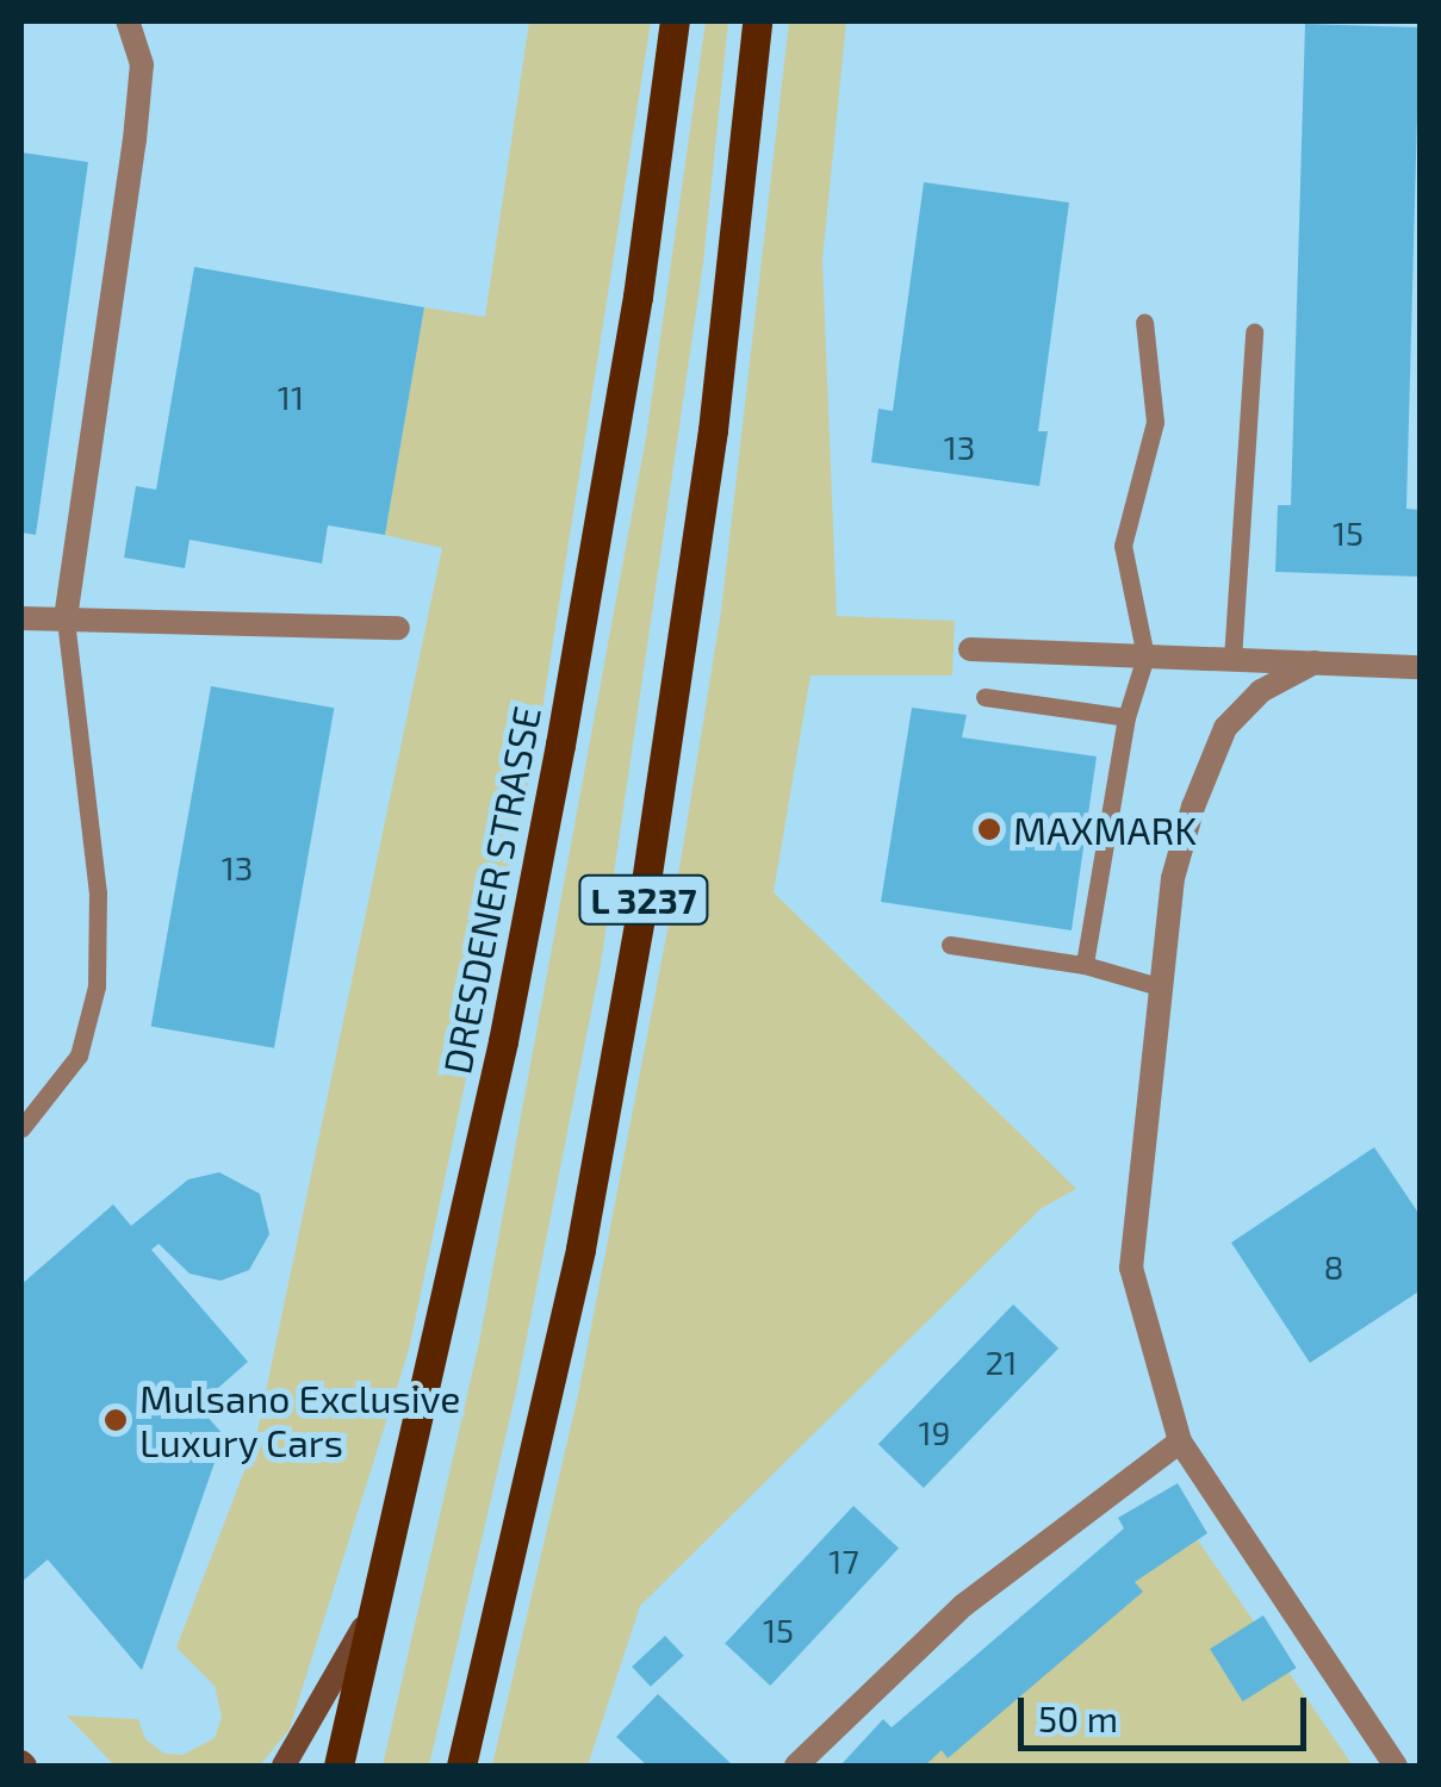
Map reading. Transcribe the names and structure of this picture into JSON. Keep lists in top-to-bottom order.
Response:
{
  "streets": {
    "main road": ["DRESDENER STRASSE", "L 3237"]
  },
  "places": ["MAXMARK", "Mulsano Exclusive Luxury Cars"],
  "house_numbers": [
    "11",
    "13",
    "15",
    "13",
    "8",
    "21",
    "19",
    "17",
    "15"
  ],
  "scale_bar": "50 m"
}
